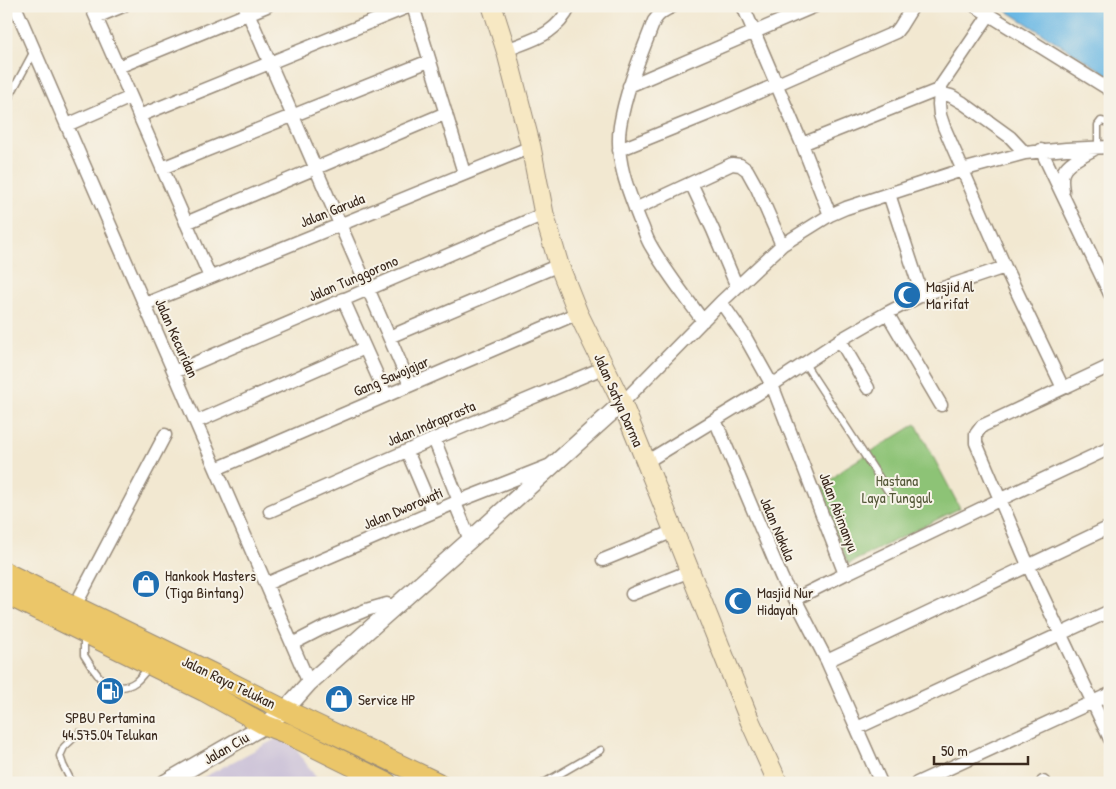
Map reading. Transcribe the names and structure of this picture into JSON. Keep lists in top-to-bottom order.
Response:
{
  "streets": {
    "main road": ["Jalan Satya Darma", "Jalan Raya Telukan"],
    "street": [
      "Jalan Garuda",
      "Jalan Tunggorono",
      "Jalan Kecuridan",
      "Gang Sawojajar",
      "Jalan Indraprasta",
      "Jalan Dworowati",
      "Jalan Abimanyu",
      "Jalan Nakula",
      "Jalan Ciu"
    ]
  },
  "crossings": [
    ["Jalan Garuda", "Jalan Kecuridan"],
    ["Jalan Garuda", "Jalan Satya Darma"],
    ["Jalan Tunggorono", "Jalan Kecuridan"],
    ["Jalan Tunggorono", "Jalan Satya Darma"],
    ["Jalan Kecuridan", "Gang Sawojajar"],
    ["Jalan Kecuridan", "Jalan Dworowati"],
    ["Jalan Kecuridan", "Jalan Ciu"],
    ["Gang Sawojajar", "Jalan Satya Darma"],
    ["Jalan Satya Darma", "Jalan Indraprasta"],
    ["Jalan Satya Darma", "Jalan Ciu"],
    ["Jalan Dworowati", "Jalan Ciu"],
    ["Jalan Raya Telukan", "Jalan Ciu"]
  ],
  "parks": ["Hastana Laya Tunggul"],
  "places": {
    "mosque": ["Masjid Al Ma'rifat", "Masjid Nur Hidayah"],
    "shop": ["Hankook Masters (Tiga Bintang)", "Service HP"],
    "fuel station": ["SPBU Pertamina 44.575.04 Telukan"]
  },
  "scale_bar": "50 m"
}
